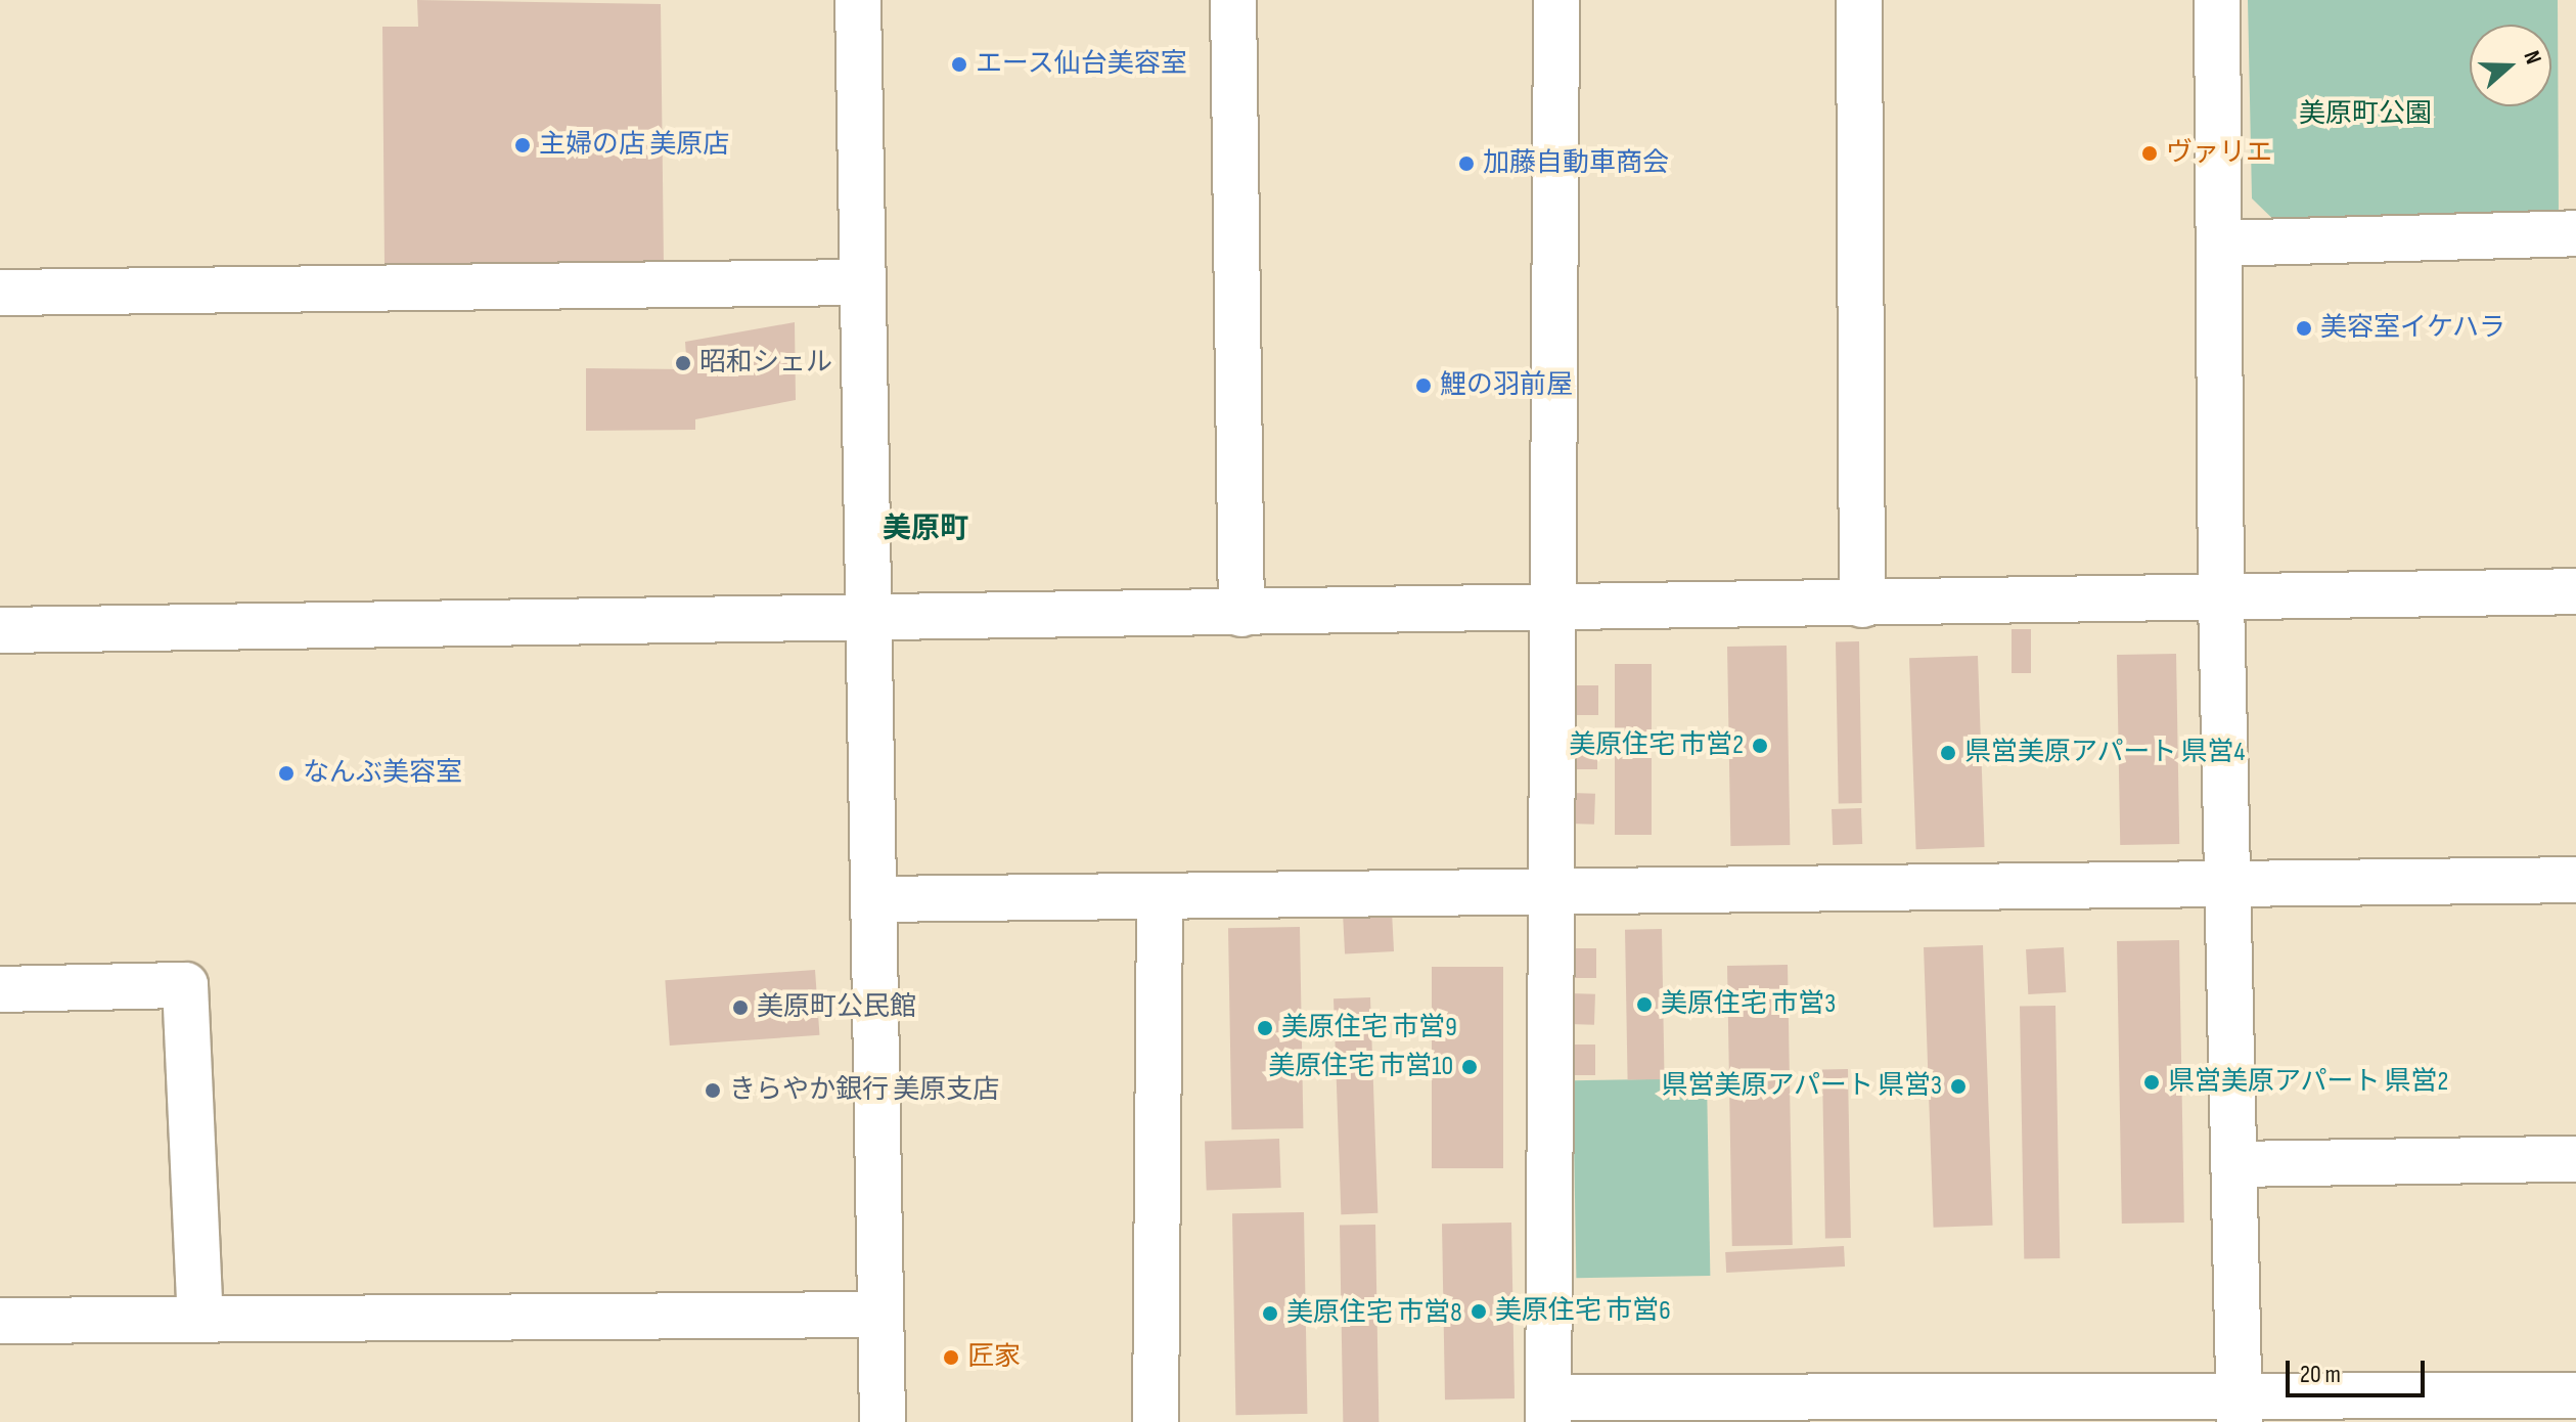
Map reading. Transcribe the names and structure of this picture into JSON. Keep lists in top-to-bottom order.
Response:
{
  "districts": ["美原町"],
  "parks": ["美原町公園"],
  "places": [
    "エース仙台美容室",
    "主婦の店 美原店",
    "ヴァリエ",
    "加藤自動車商会",
    "美容室イケハラ",
    "昭和シェル",
    "鯉の羽前屋",
    "美原住宅 市営2",
    "県営美原アパート 県営4",
    "なんぶ美容室",
    "美原住宅 市営3",
    "美原町公民館",
    "美原住宅 市営9",
    "美原住宅 市営10",
    "県営美原アパート 県営2",
    "県営美原アパート 県営3",
    "きらやか銀行 美原支店",
    "美原住宅 市営6",
    "美原住宅 市営8",
    "匠家"
  ],
  "scale_bar": "20 m",
  "north": "right"
}
